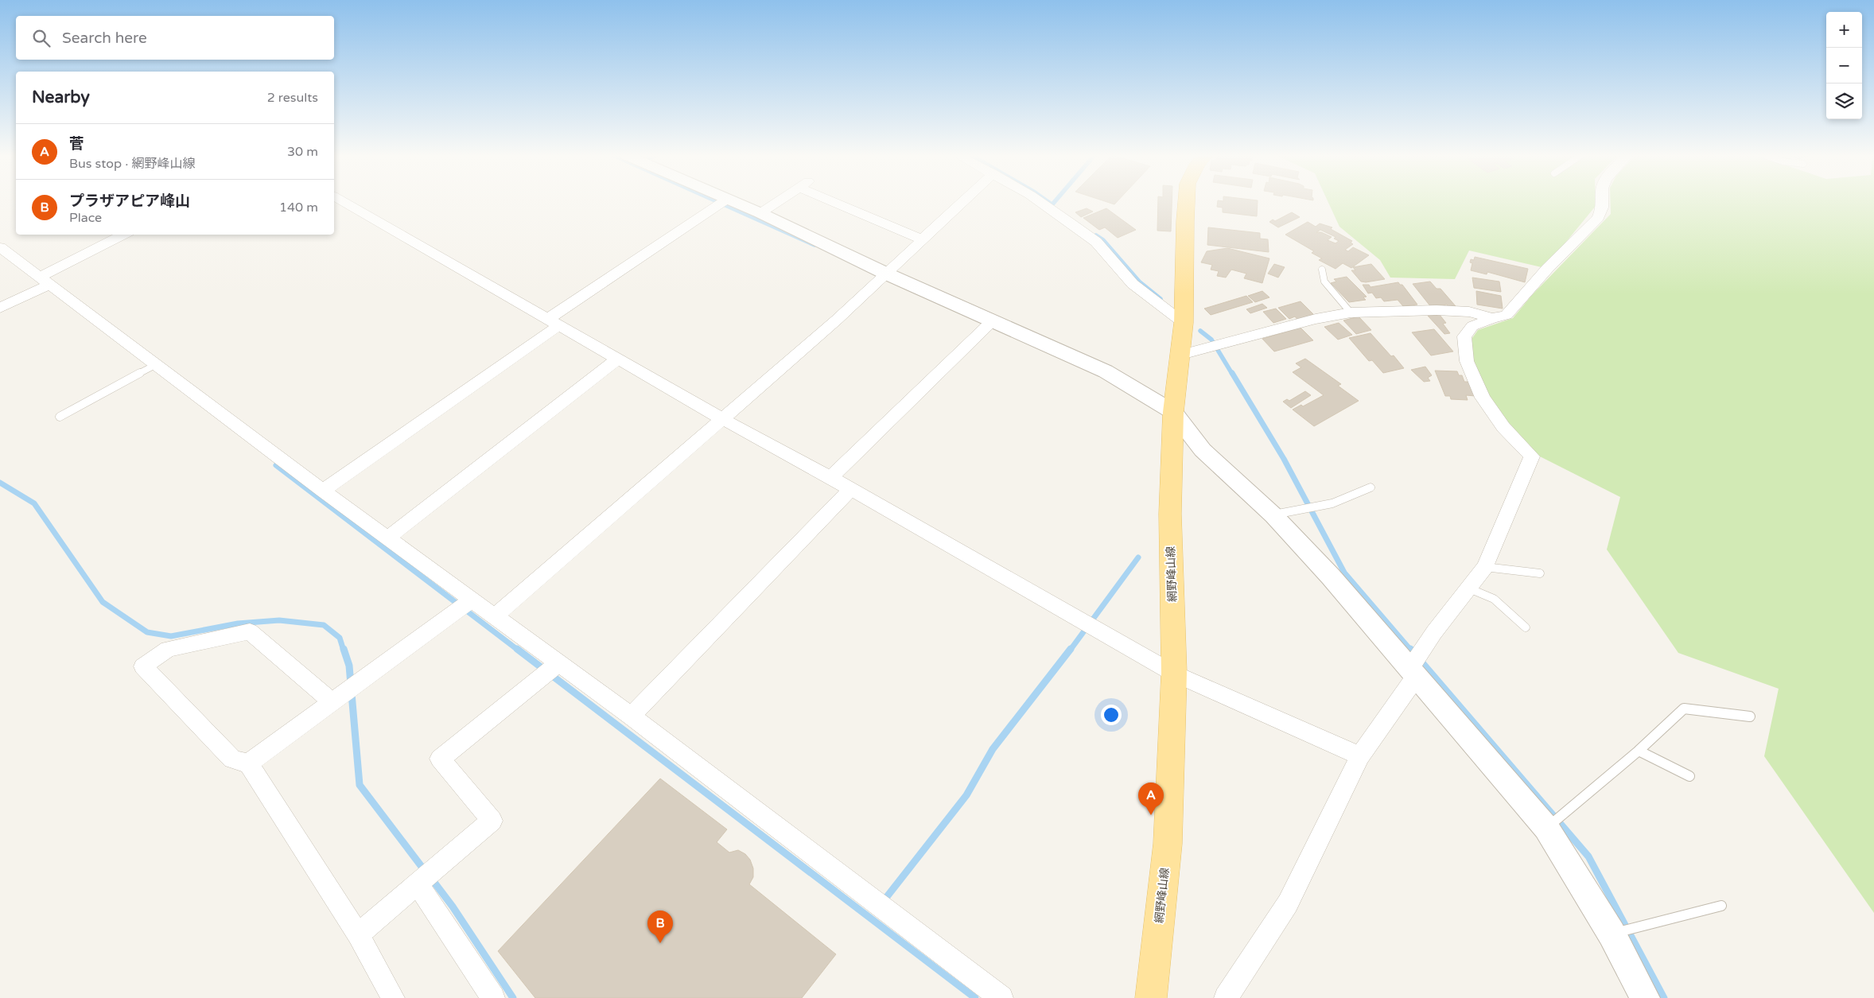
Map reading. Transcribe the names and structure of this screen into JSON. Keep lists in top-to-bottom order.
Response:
{
  "streets": {
    "main road": ["網野峰山線"]
  },
  "page": {
    "map_buttons": ["+", "−"],
    "search": "Search here",
    "heading": ["Nearby", "2 results"],
    "list": [
      {
        "mark": "A",
        "name": "菅",
        "note": "Bus stop · 網野峰山線",
        "value": "30 m"
      },
      {
        "mark": "B",
        "name": "プラザアピア峰山",
        "note": "Place",
        "value": "140 m"
      }
    ],
    "pins": ["A", "B"]
  }
}
